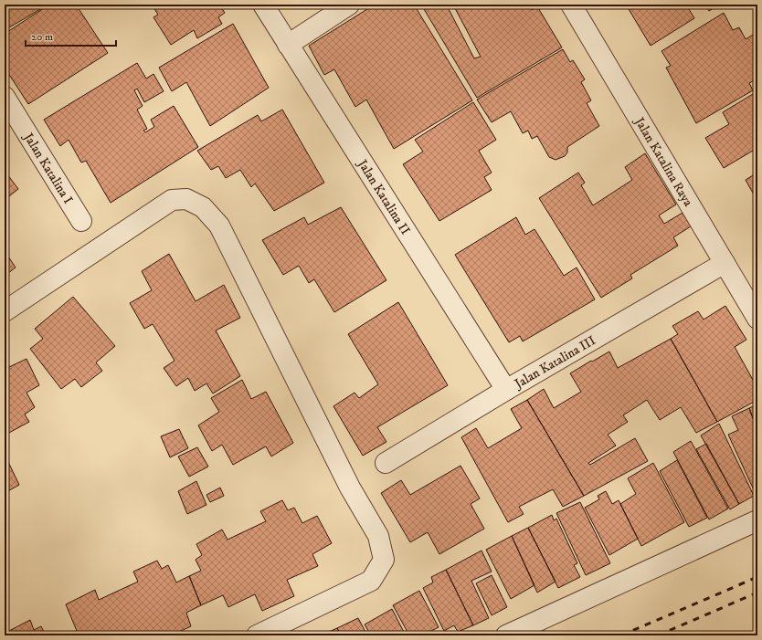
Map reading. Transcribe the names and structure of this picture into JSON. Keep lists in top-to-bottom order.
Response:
{
  "streets": {
    "street": [
      "Jalan Katalina Raya",
      "Jalan Katalina I",
      "Jalan Katalina II",
      "Jalan Katalina III"
    ]
  },
  "crossings": [
    ["Jalan Katalina Raya", "Jalan Katalina III"],
    ["Jalan Katalina II", "Jalan Katalina III"]
  ],
  "scale_bar": "20 m"
}
